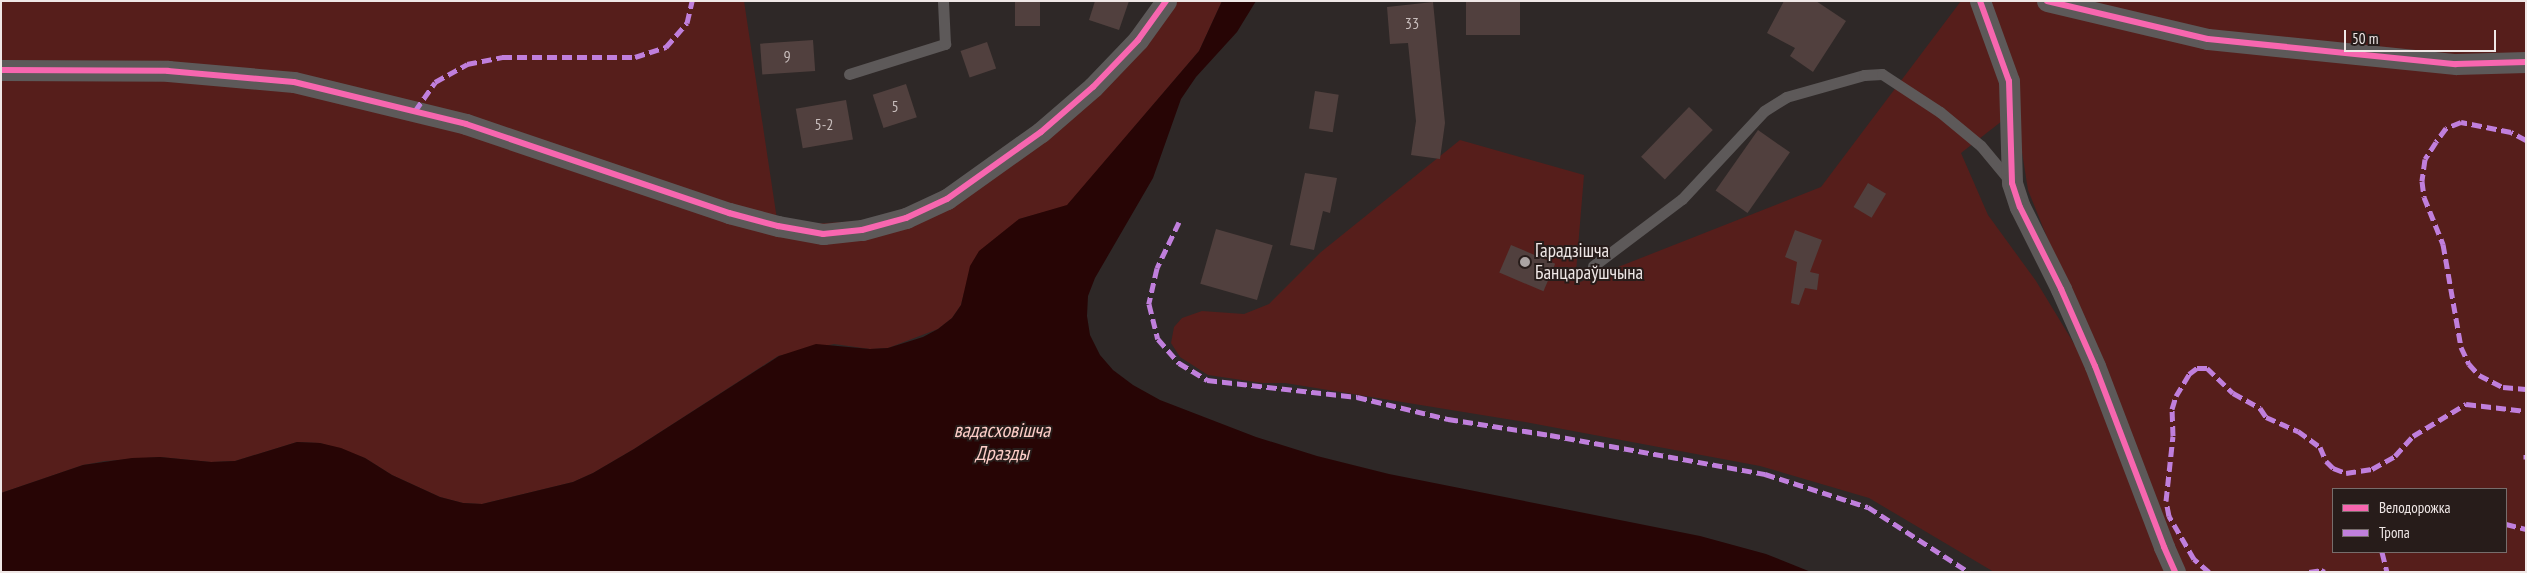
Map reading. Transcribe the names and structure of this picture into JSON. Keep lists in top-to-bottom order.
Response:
{
  "water": ["вадасховішча Дразды"],
  "places": ["Гарадзішча Банцараўшчына"],
  "house_numbers": [
    "33",
    "9",
    "5",
    "5-2"
  ],
  "legend": ["Велодорожка", "Тропа"],
  "scale_bar": "50 m"
}
